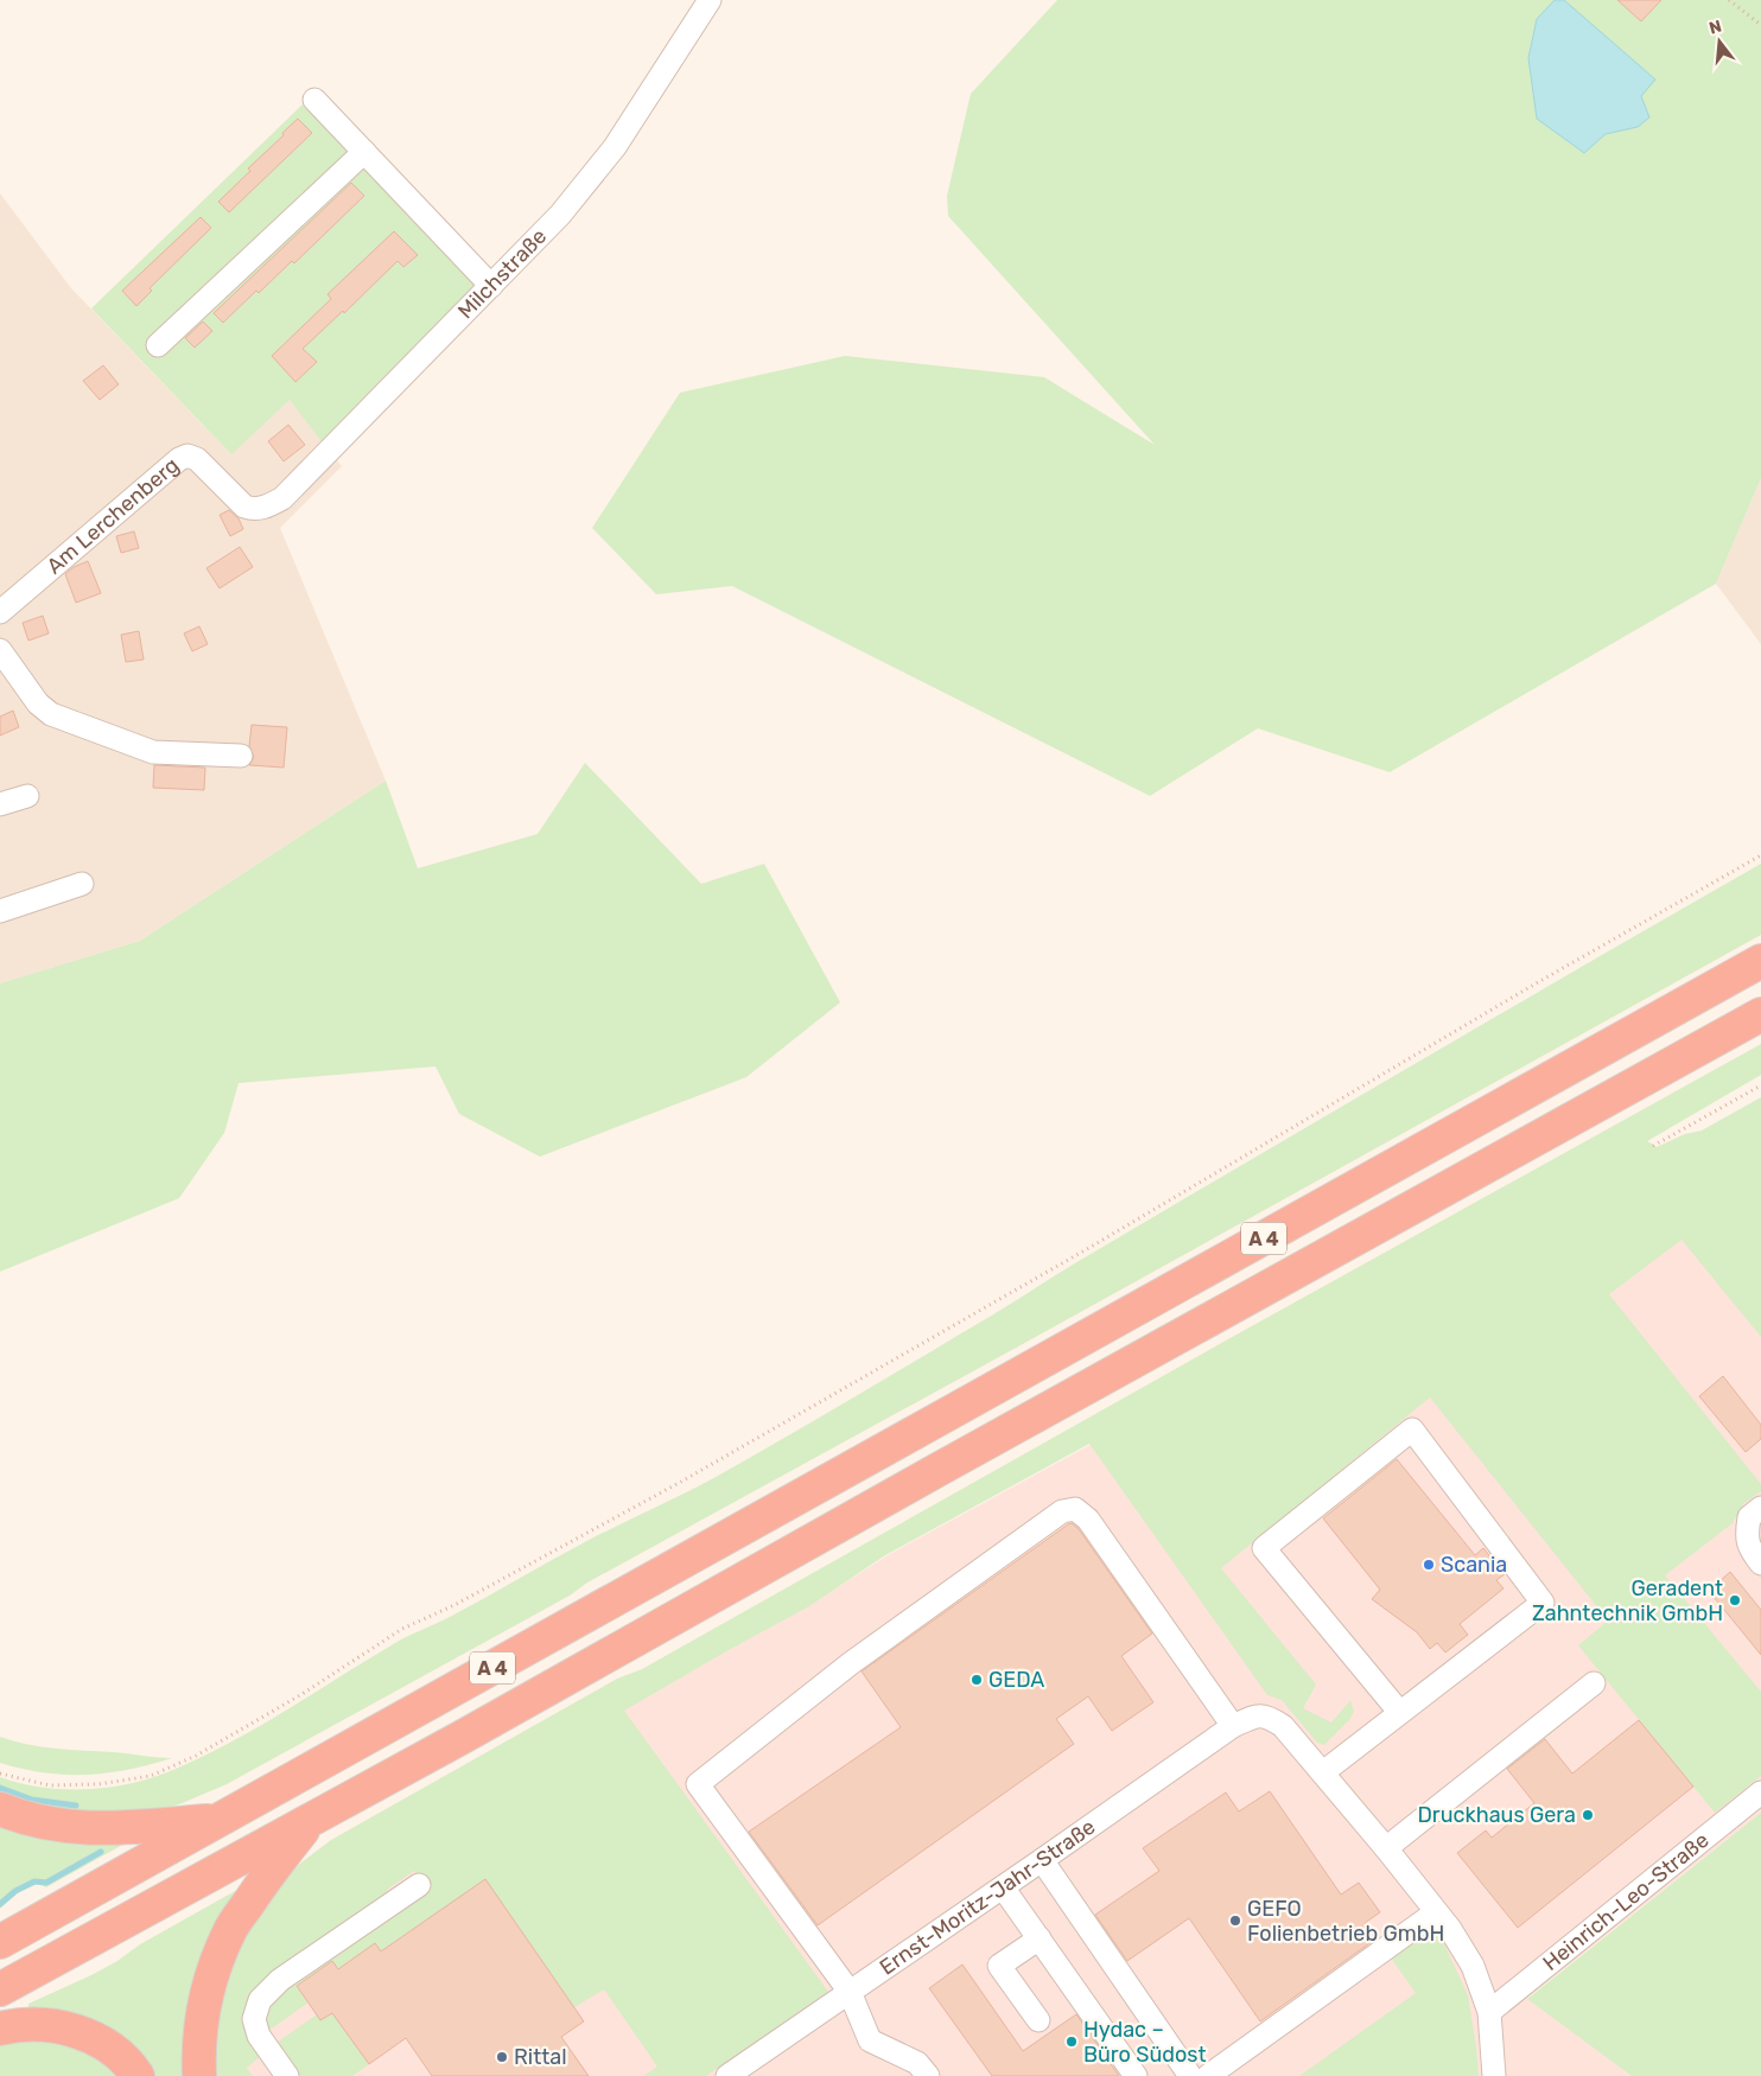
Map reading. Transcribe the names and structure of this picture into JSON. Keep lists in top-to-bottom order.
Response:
{
  "streets": {
    "highway": ["A 4"],
    "street": [
      "Milchstraße",
      "Am Lerchenberg",
      "Ernst-Moritz-Jahr-Straße",
      "Heinrich-Leo-Straße"
    ]
  },
  "crossings": [
    ["Milchstraße", "Am Lerchenberg"]
  ],
  "places": [
    "Scania",
    "Geradent Zahntechnik GmbH",
    "GEDA",
    "Druckhaus Gera",
    "GEFO Folienbetrieb GmbH",
    "Hydac – Büro Südost",
    "Rittal"
  ],
  "north": "top"
}
